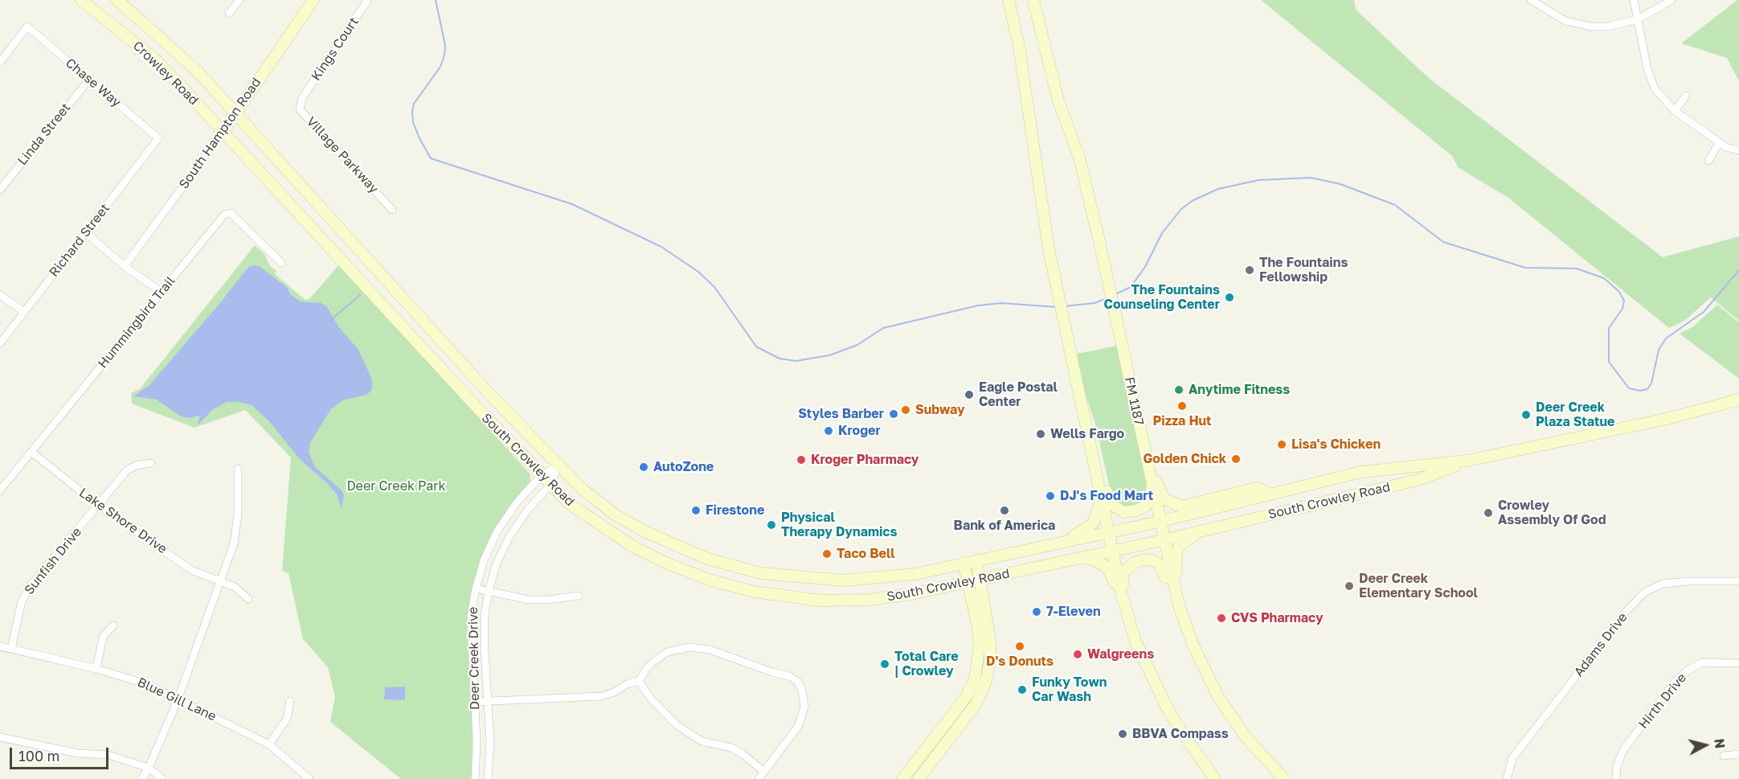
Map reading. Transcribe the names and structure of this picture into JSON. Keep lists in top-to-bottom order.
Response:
{
  "streets": {
    "main road": [
      "Crowley Road",
      "South Hampton Road",
      "FM 1187",
      "South Crowley Road"
    ],
    "street": [
      "Kings Court",
      "Chase Way",
      "Linda Street",
      "Village Parkway",
      "Richard Street",
      "Hummingbird Trail",
      "Lake Shore Drive",
      "Sunfish Drive",
      "Adams Drive",
      "Deer Creek Drive",
      "Blue Gill Lane",
      "Hirth Drive"
    ]
  },
  "crossings": [
    ["Kings Court", "Village Parkway"],
    ["Crowley Road", "South Hampton Road"],
    ["Crowley Road", "South Crowley Road"],
    ["Chase Way", "Linda Street"],
    ["Chase Way", "Richard Street"],
    ["South Hampton Road", "South Crowley Road"],
    ["Hummingbird Trail", "Lake Shore Drive"],
    ["FM 1187", "South Crowley Road"],
    ["South Crowley Road", "Deer Creek Drive"],
    ["Lake Shore Drive", "Sunfish Drive"],
    ["Sunfish Drive", "Blue Gill Lane"]
  ],
  "parks": ["Deer Creek Park"],
  "places": [
    "The Fountains Fellowship",
    "The Fountains Counseling Center",
    "Anytime Fitness",
    "Eagle Postal Center",
    "Pizza Hut",
    "Subway",
    "Styles Barber",
    "Deer Creek Plaza Statue",
    "Kroger",
    "Wells Fargo",
    "Lisa's Chicken",
    "Golden Chick",
    "Kroger Pharmacy",
    "AutoZone",
    "DJ's Food Mart",
    "Firestone",
    "Bank of America",
    "Crowley Assembly Of God",
    "Physical Therapy Dynamics",
    "Taco Bell",
    "Deer Creek Elementary School",
    "7-Eleven",
    "CVS Pharmacy",
    "D's Donuts",
    "Walgreens",
    "Total Care | Crowley",
    "Funky Town Car Wash",
    "BBVA Compass"
  ],
  "scale_bar": "100 m",
  "north": "right"
}
